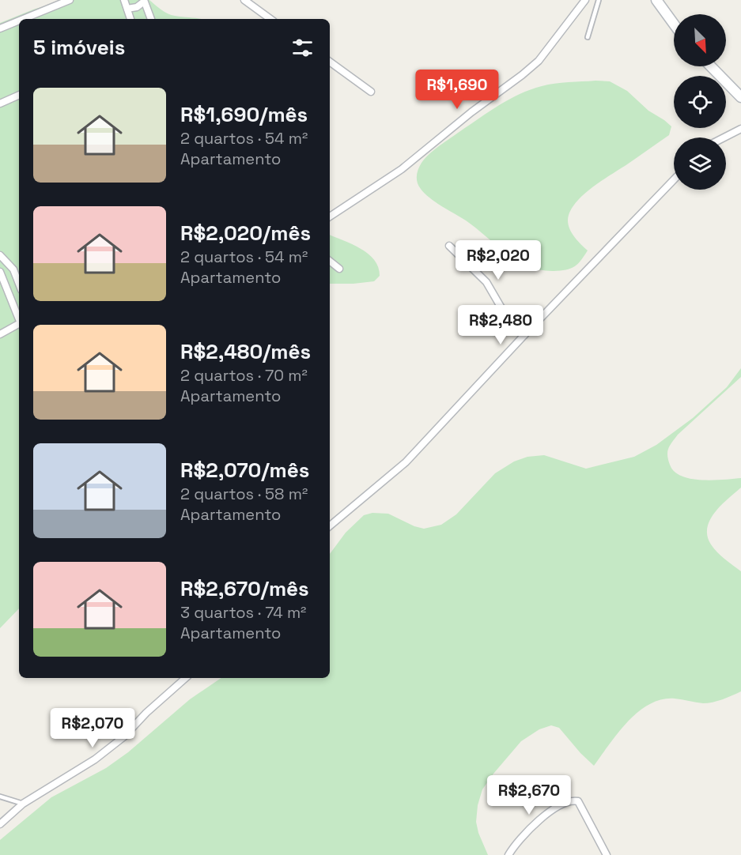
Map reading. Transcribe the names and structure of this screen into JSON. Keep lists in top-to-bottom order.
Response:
{
  "north": "bottom right",
  "page": {
    "heading": "5 imóveis",
    "price": [
      "R$1,690",
      "R$2,020",
      "R$2,480",
      "R$2,070",
      "R$2,670"
    ],
    "list": [
      {
        "name": "R$1,690/mês",
        "note": "2 quartos · 54 m² · Apartamento"
      },
      {
        "name": "R$2,020/mês",
        "note": "2 quartos · 54 m² · Apartamento"
      },
      {
        "name": "R$2,480/mês",
        "note": "2 quartos · 70 m² · Apartamento"
      },
      {
        "name": "R$2,070/mês",
        "note": "2 quartos · 58 m² · Apartamento"
      },
      {
        "name": "R$2,670/mês",
        "note": "3 quartos · 74 m² · Apartamento"
      }
    ]
  }
}
